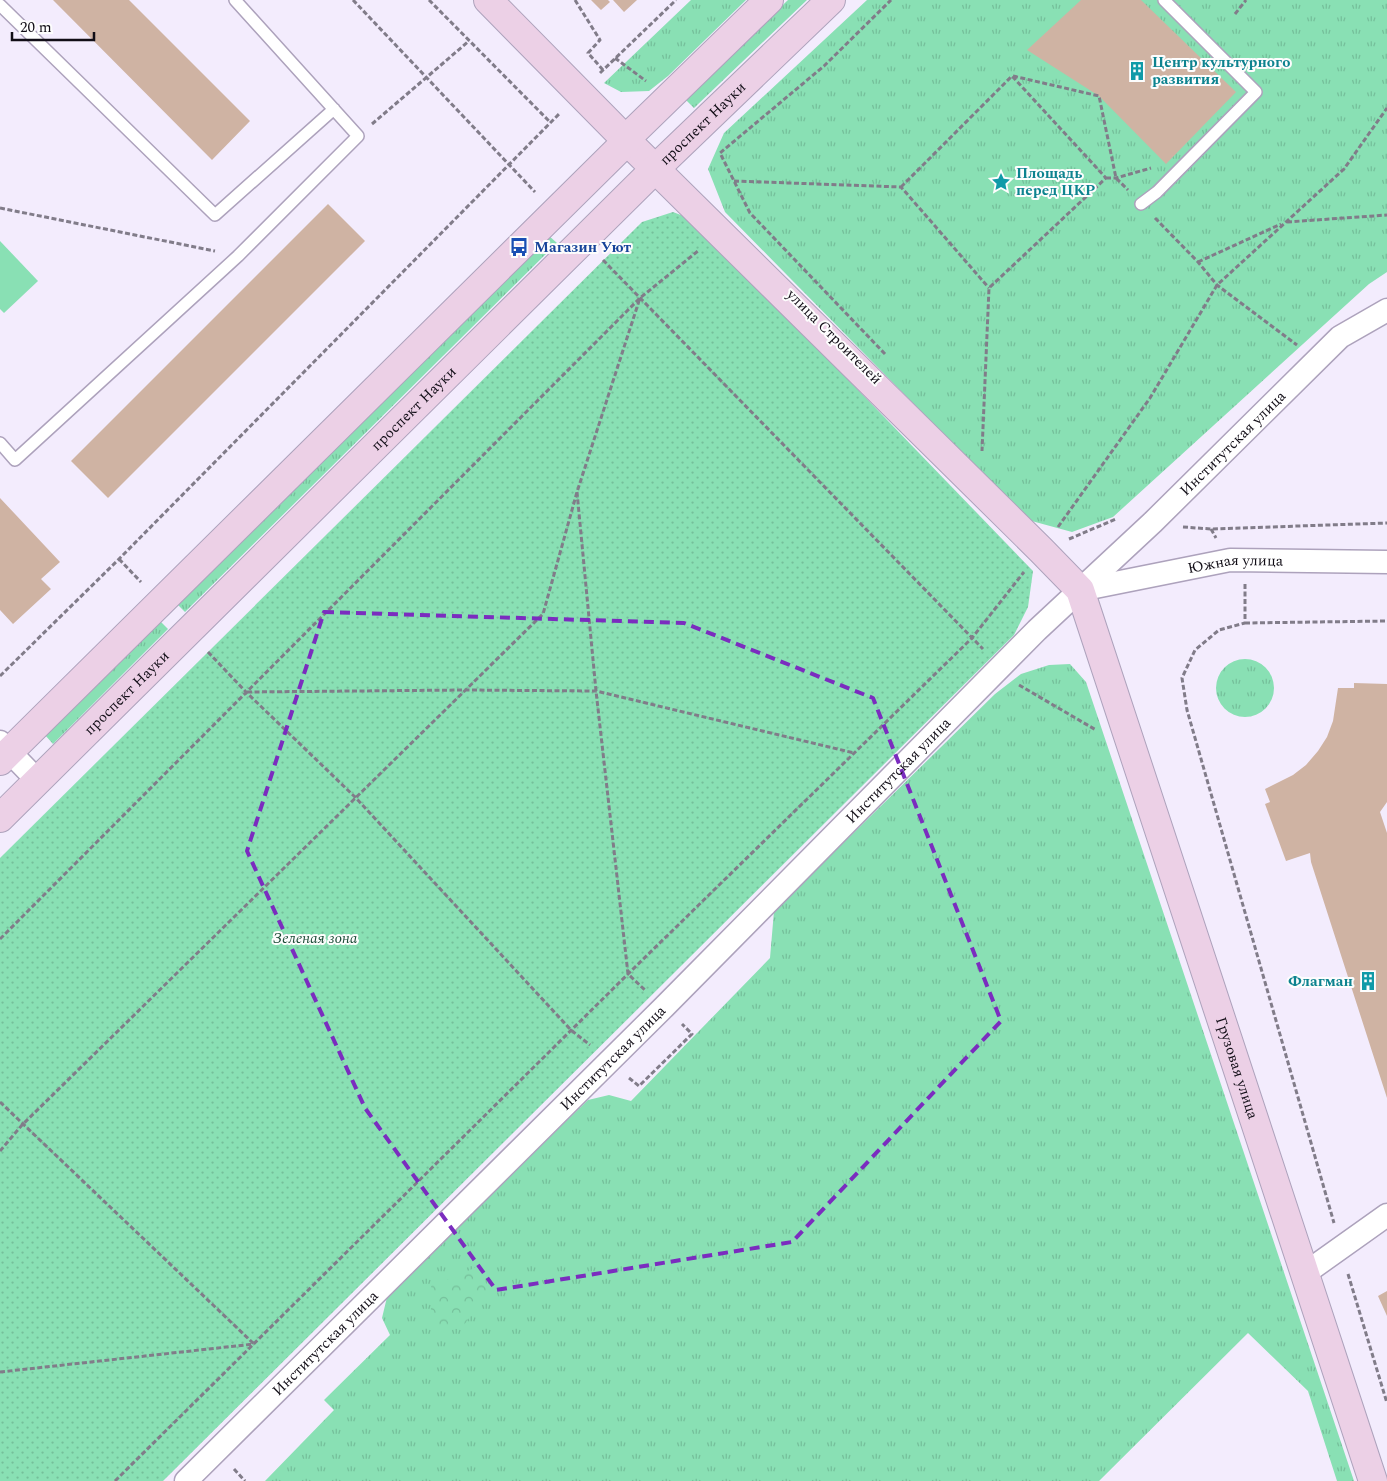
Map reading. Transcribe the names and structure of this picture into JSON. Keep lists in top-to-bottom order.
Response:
{
  "streets": {
    "main road": ["проспект Науки", "улица Строителей", "Грузовая улица"],
    "street": ["Институтская улица", "Южная улица"]
  },
  "crossings": [
    ["проспект Науки", "улица Строителей"],
    ["улица Строителей", "Институтская улица"],
    ["улица Строителей", "Южная улица"],
    ["улица Строителей", "Грузовая улица"],
    ["Институтская улица", "Южная улица"],
    ["Институтская улица", "Грузовая улица"],
    ["Южная улица", "Грузовая улица"]
  ],
  "parks": ["Зеленая зона"],
  "places": {
    "building": ["Центр культурного развития", "Флагман"],
    "place": ["Площадь перед ЦКР"],
    "bus stop": ["Магазин Уют"]
  },
  "scale_bar": "20 m"
}
